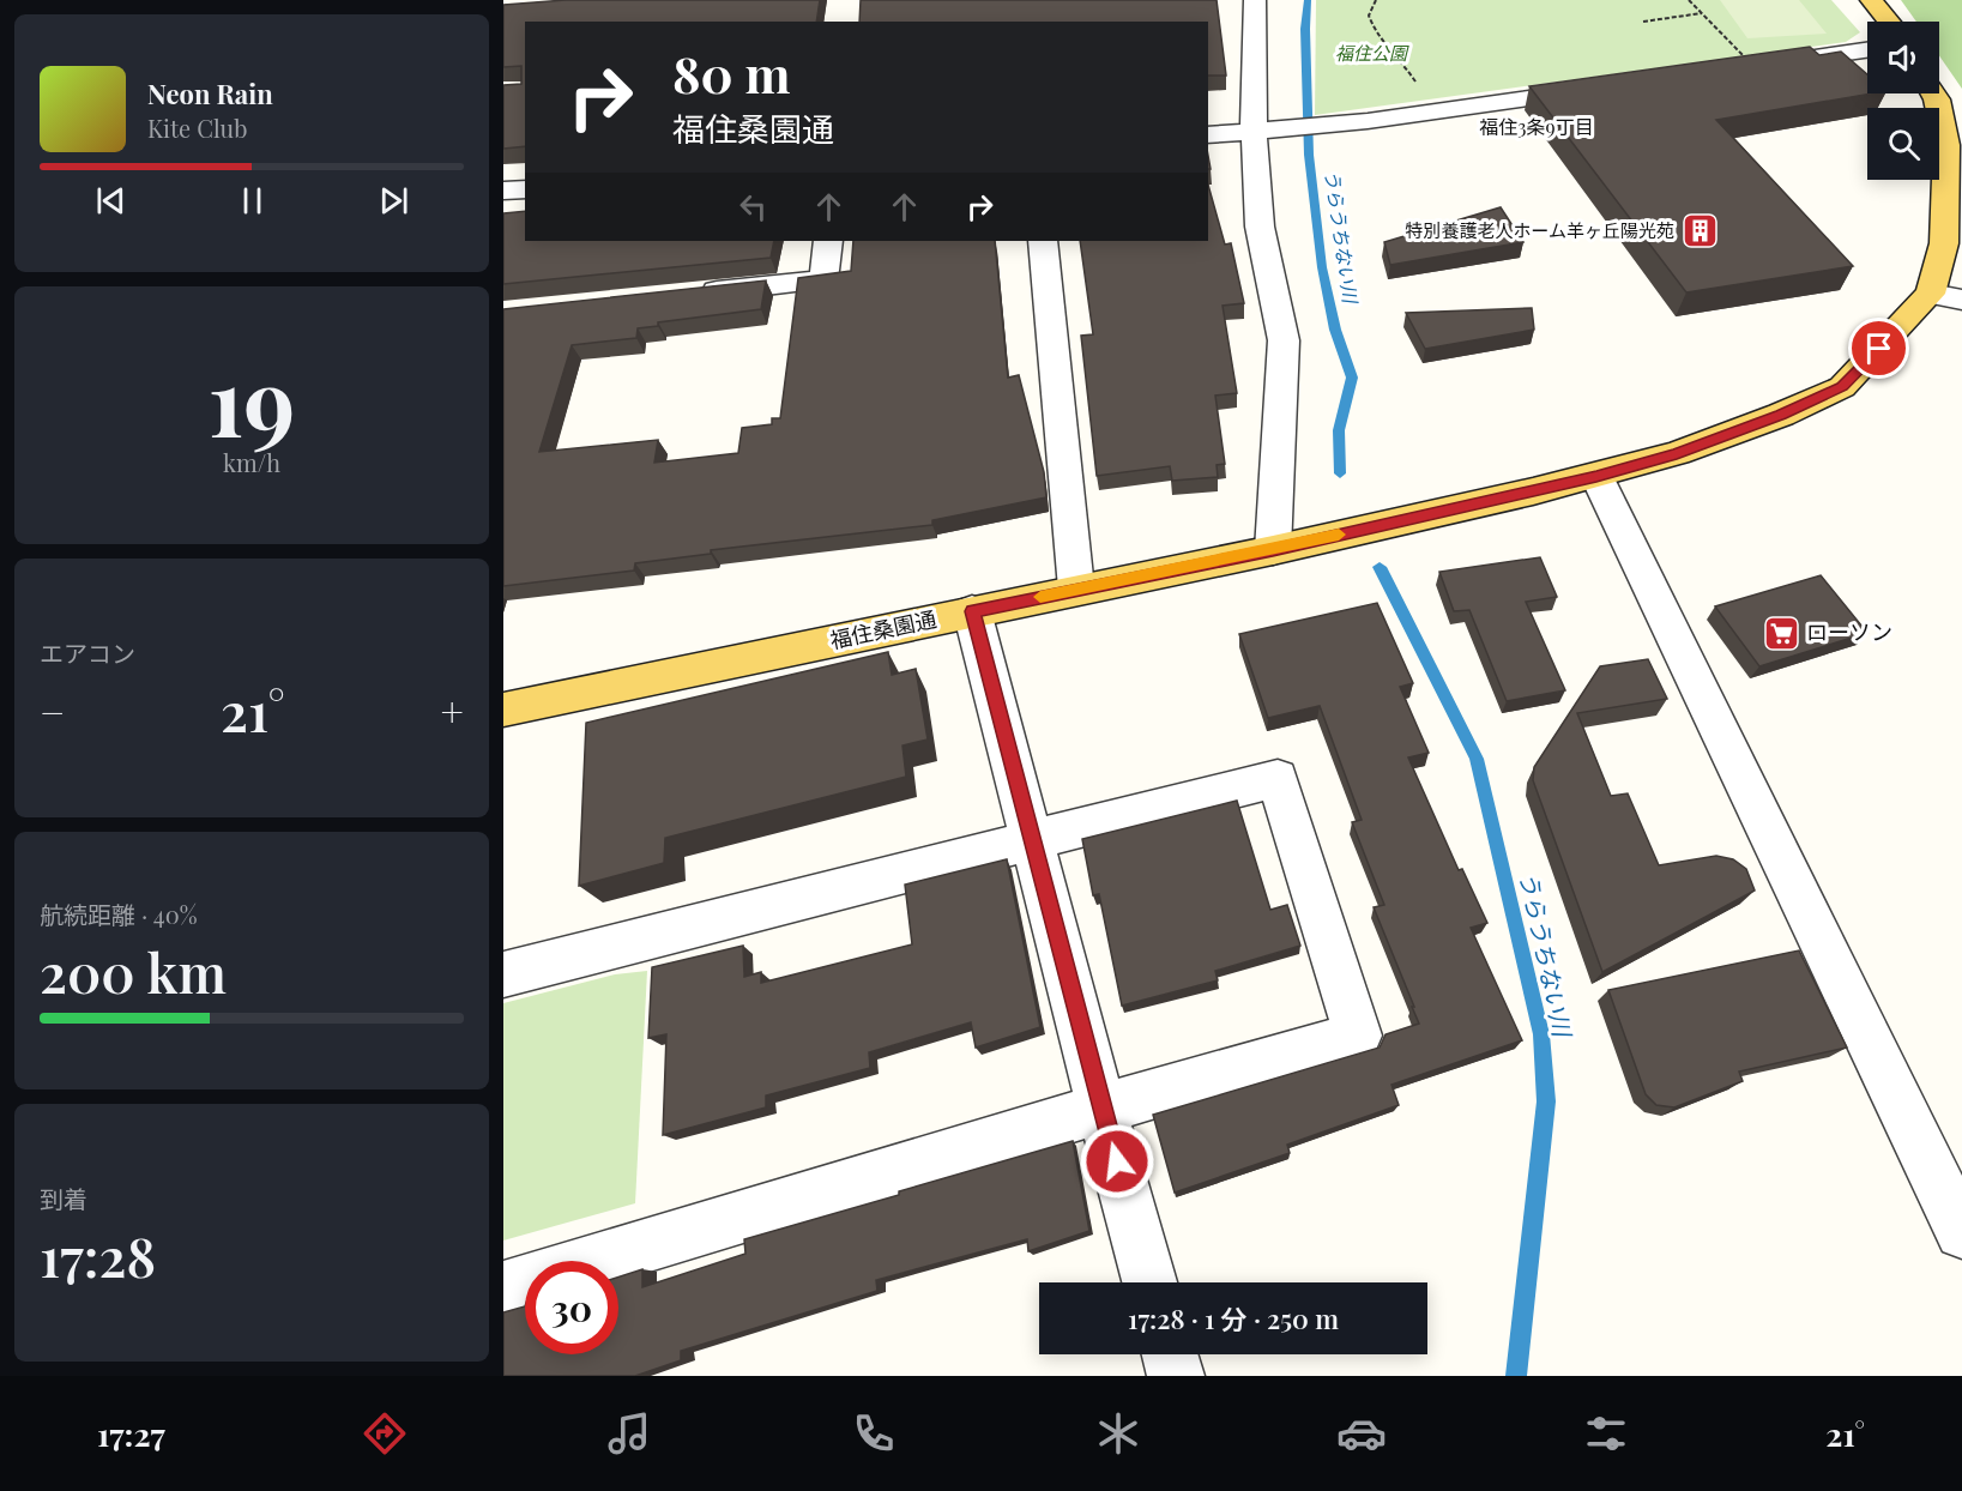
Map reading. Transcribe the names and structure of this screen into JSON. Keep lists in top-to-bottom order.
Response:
{
  "streets": {
    "main road": ["福住桑園通"]
  },
  "districts": ["福住3条9丁目"],
  "water": ["うらうちない川"],
  "parks": ["福住公園"],
  "places": {
    "building": ["特別養護老人ホーム羊ヶ丘陽光苑"],
    "supermarket": ["ローソン"]
  },
  "page": {
    "turn": ["80 m", "福住桑園通"],
    "song": ["Neon Rain", "Kite Club"],
    "tile": [
      ["19", "km/h"],
      "エアコン",
      ["航続距離 · 40%", "200 km"],
      ["到着", "17:28"]
    ],
    "heat": ["−", "21°", "+"],
    "limit": "30",
    "trip": "17:28 · 1 分 · 250 m",
    "tabs": ["17:27", "21°"]
  }
}
